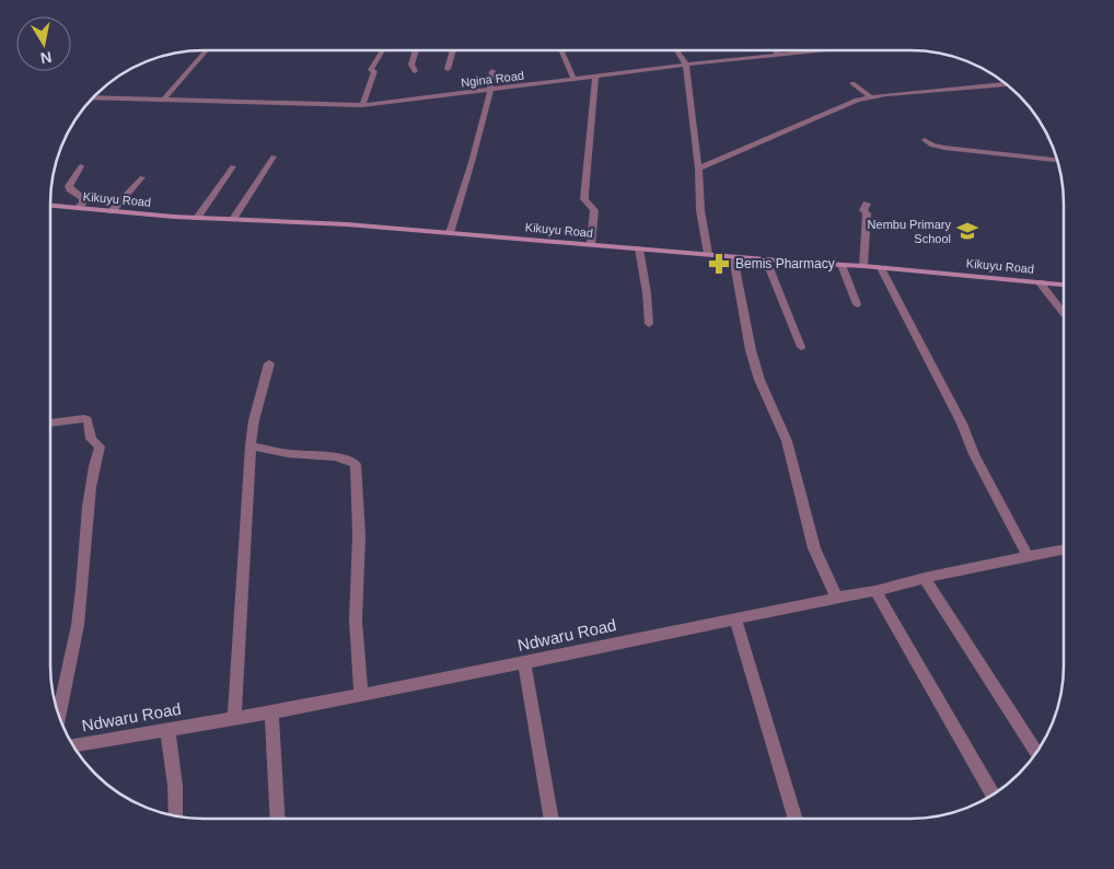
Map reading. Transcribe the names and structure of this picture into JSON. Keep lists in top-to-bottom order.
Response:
{
  "streets": {
    "main road": ["Kikuyu Road"],
    "street": ["Ngina Road", "Ndwaru Road"]
  },
  "places": {
    "school or university": ["Nembu Primary School"],
    "pharmacy": ["Bemis Pharmacy"]
  },
  "north": "bottom"
}
